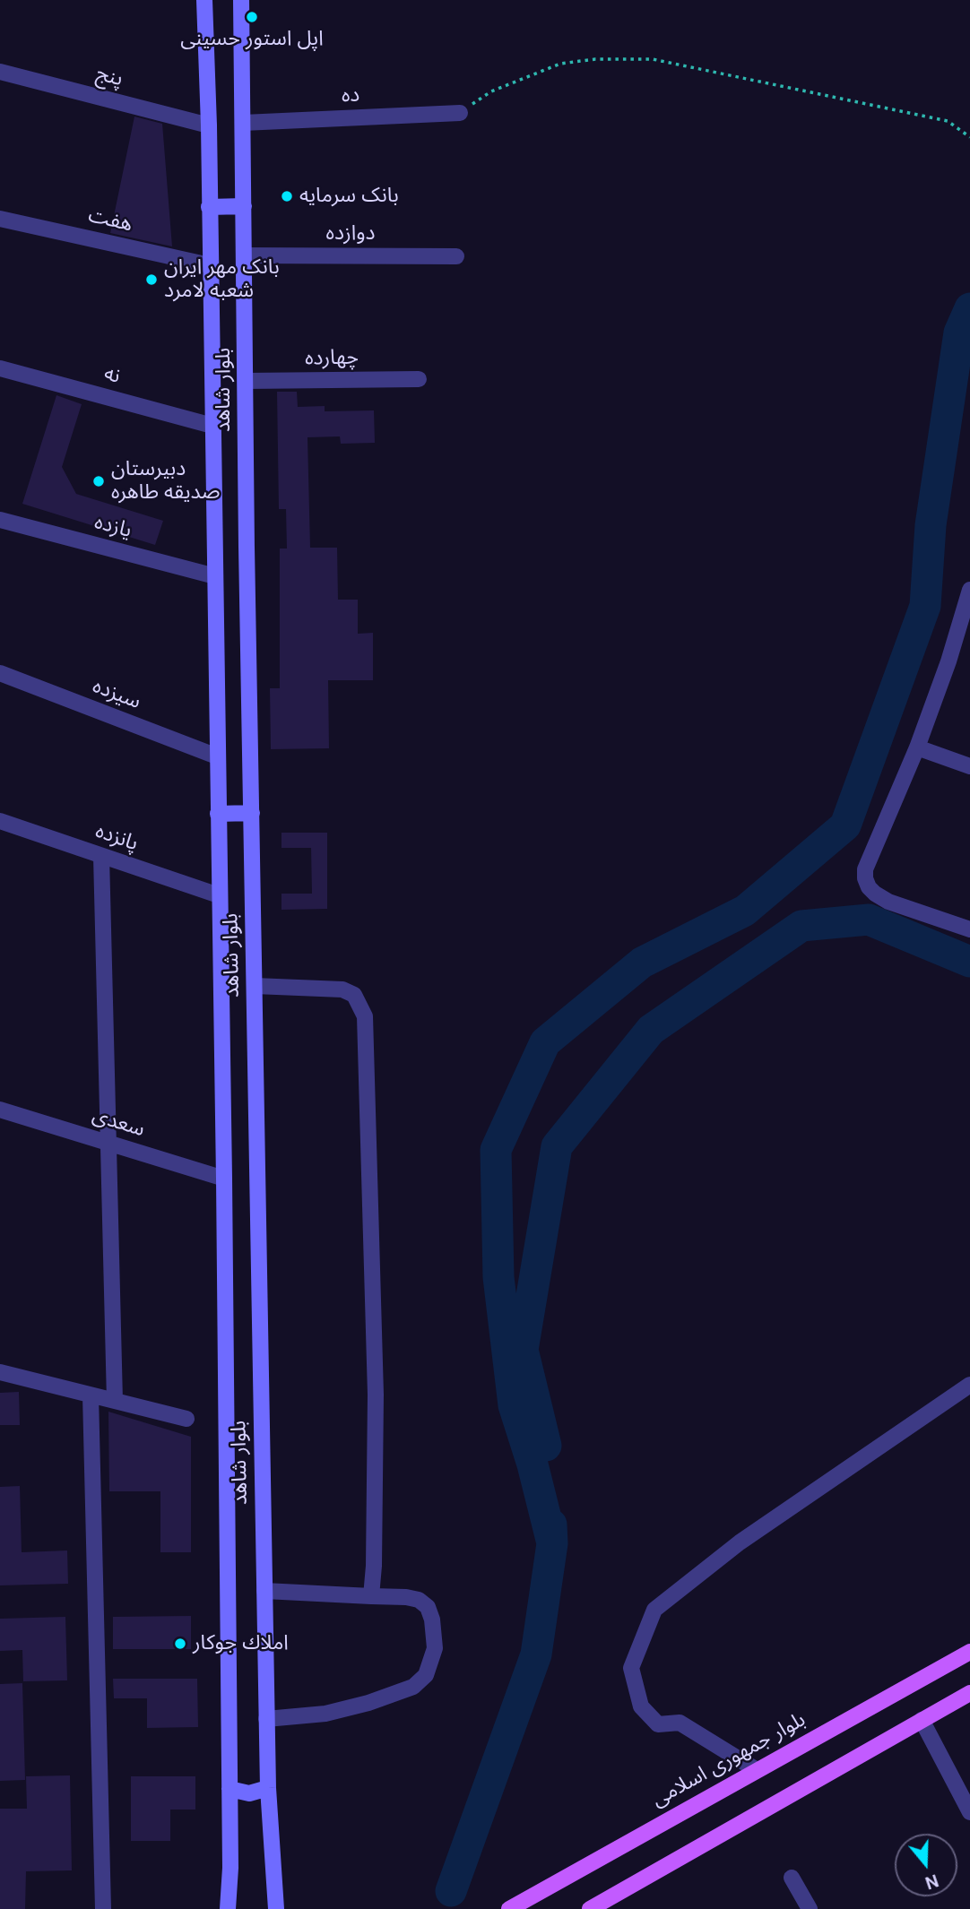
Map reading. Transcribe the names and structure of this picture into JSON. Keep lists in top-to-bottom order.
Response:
{
  "streets": {
    "main road": ["بلوار شاهد", "بلوار جمهوری اسلامی"],
    "street": [
      "پنج",
      "ده",
      "هفت",
      "دوازده",
      "چهارده",
      "نه",
      "یازده",
      "سیزده",
      "پانزده",
      "سعدی"
    ]
  },
  "crossings": [
    ["پنج", "بلوار شاهد"],
    ["ده", "بلوار شاهد"],
    ["هفت", "بلوار شاهد"],
    ["دوازده", "بلوار شاهد"],
    ["چهارده", "بلوار شاهد"],
    ["نه", "بلوار شاهد"],
    ["بلوار شاهد", "یازده"],
    ["بلوار شاهد", "سیزده"],
    ["بلوار شاهد", "پانزده"],
    ["بلوار شاهد", "سعدی"]
  ],
  "places": [
    "اپل استور حسینی",
    "بانک سرمایه",
    "بانک مهر ایران شعبه لامرد",
    "دبیرستان صدیقه طاهره",
    "املاك جوكار"
  ],
  "north": "bottom"
}
